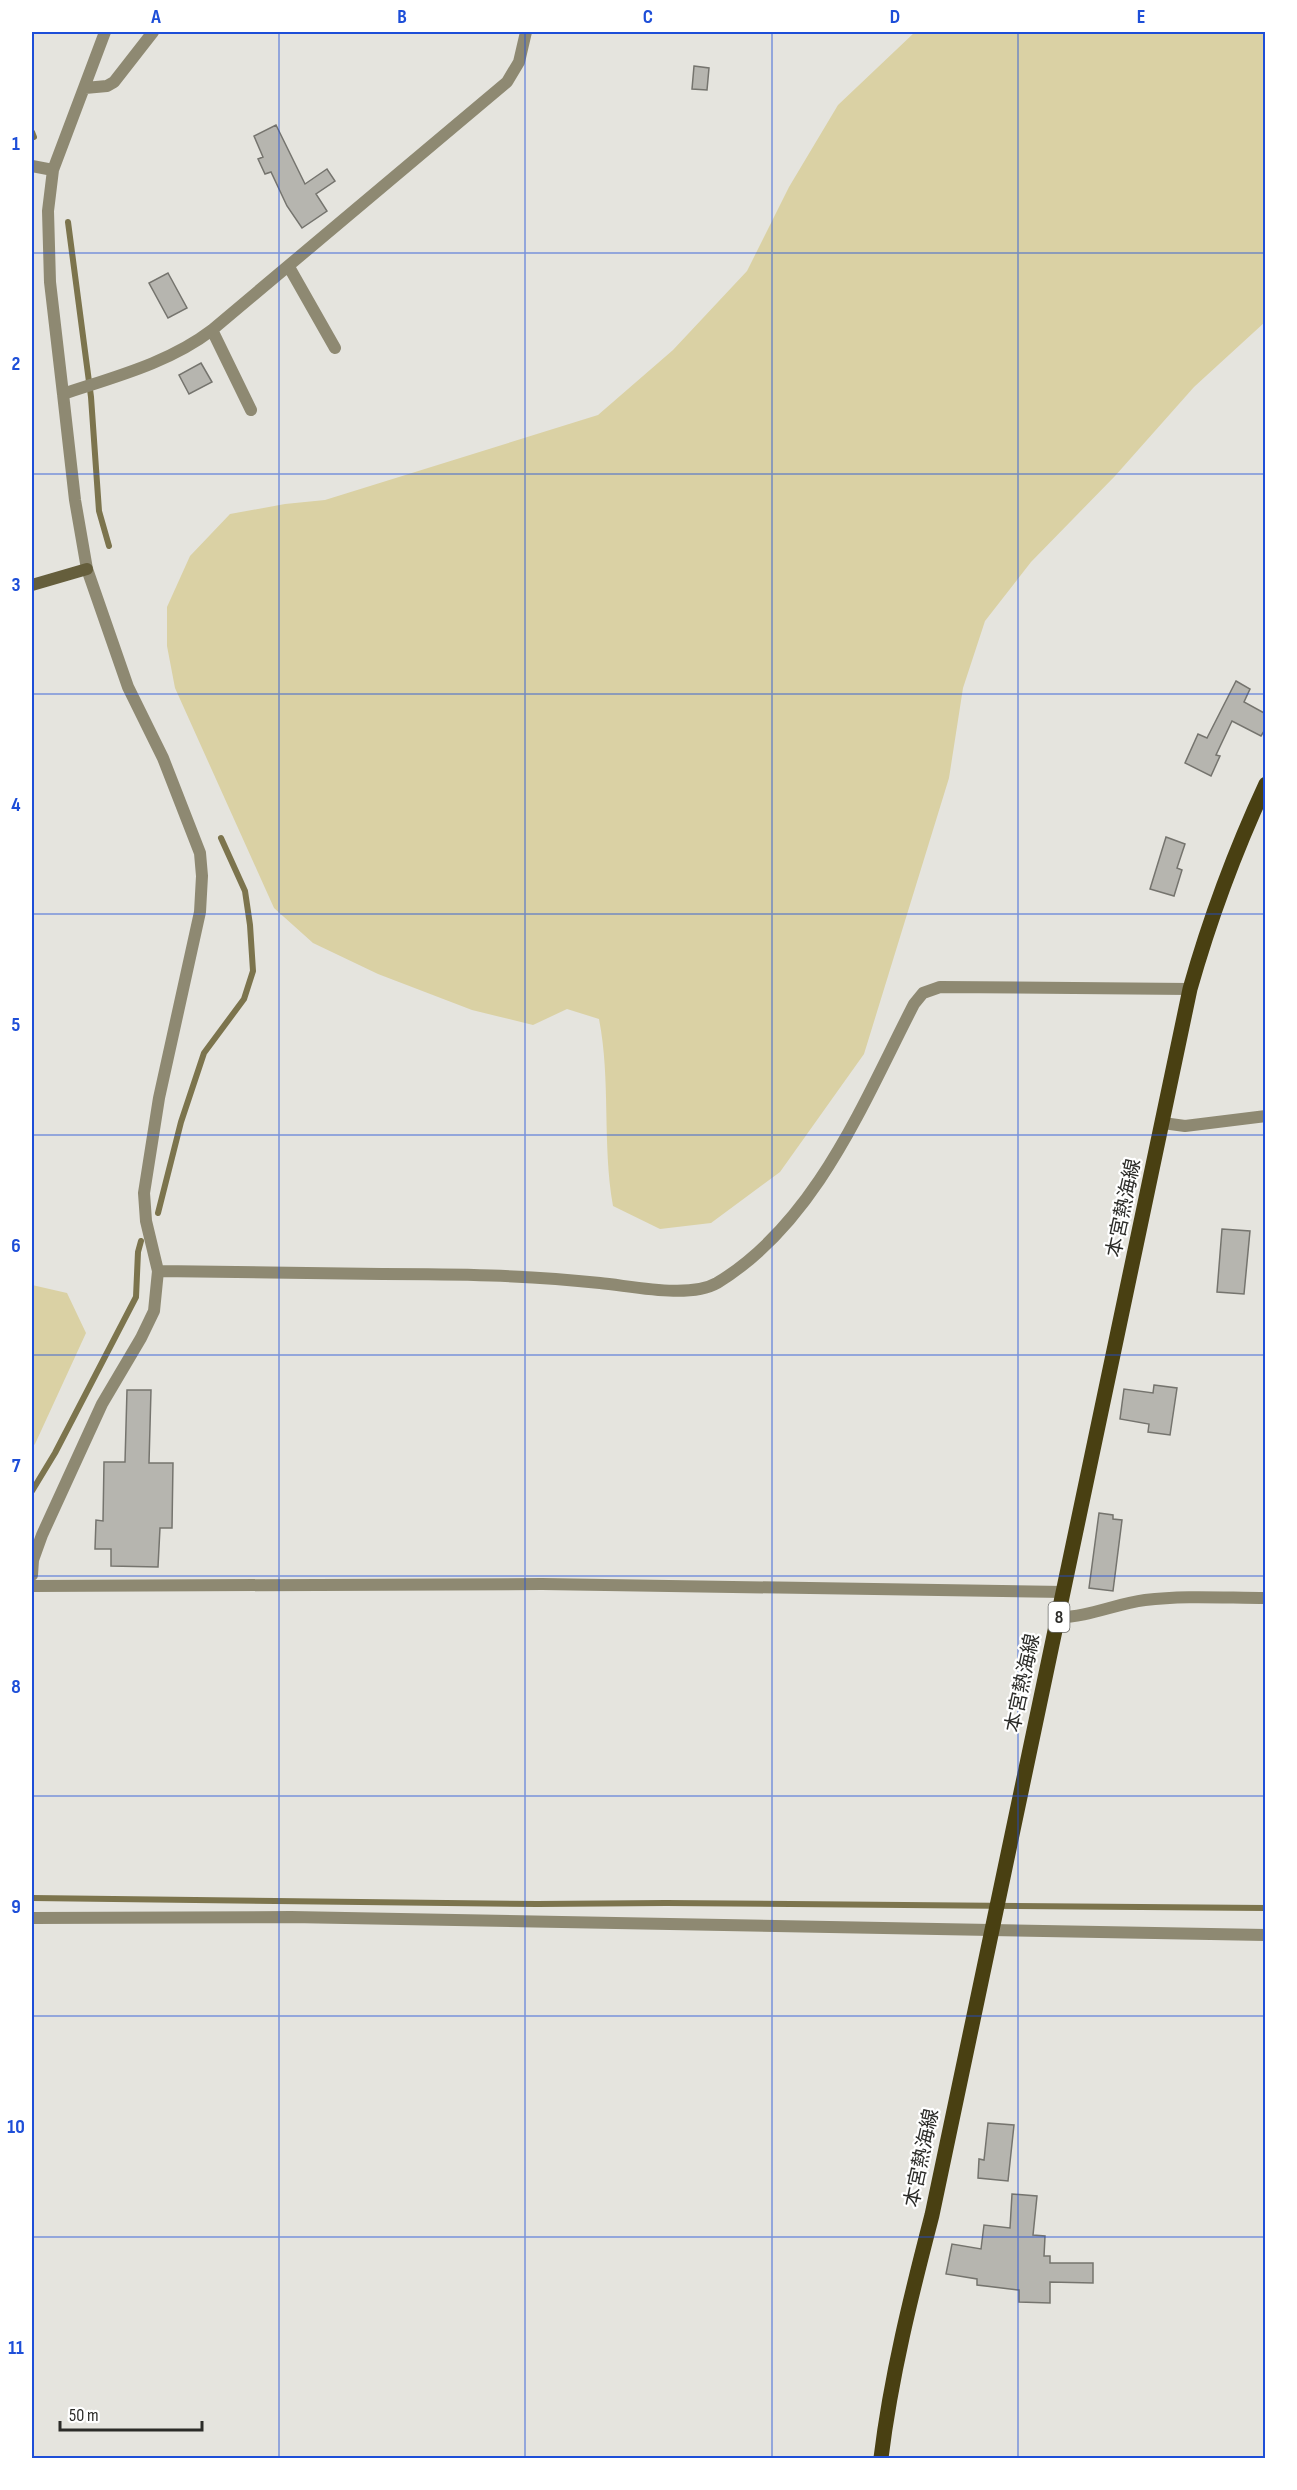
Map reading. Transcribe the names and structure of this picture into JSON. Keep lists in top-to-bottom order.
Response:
{
  "streets": {
    "main road": ["本宮熱海線", "8"]
  },
  "scale_bar": "50 m",
  "grid": {
    "columns": [
      "A",
      "B",
      "C",
      "D",
      "E"
    ],
    "rows": [
      "1",
      "2",
      "3",
      "4",
      "5",
      "6",
      "7",
      "8",
      "9",
      "10",
      "11"
    ]
  }
}
